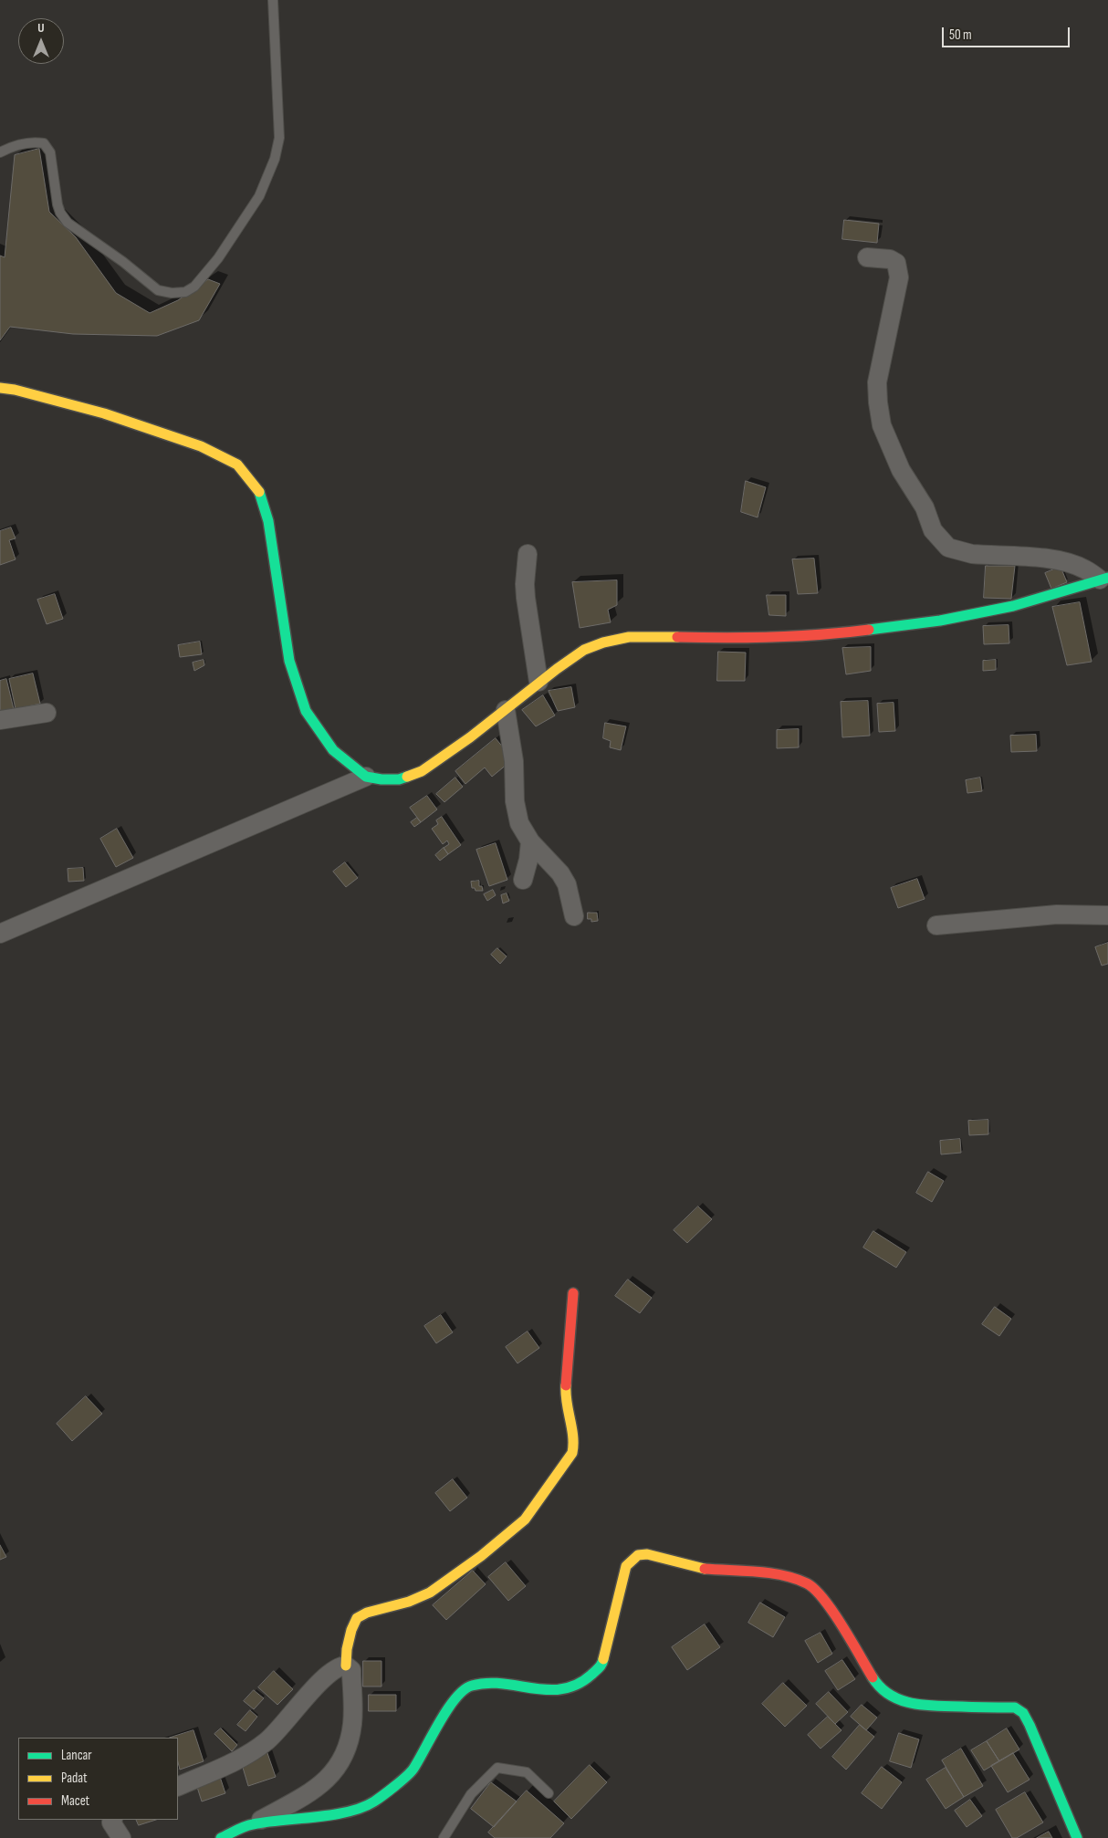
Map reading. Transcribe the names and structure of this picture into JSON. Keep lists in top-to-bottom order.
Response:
{
  "legend": ["Lancar", "Padat", "Macet"],
  "scale_bar": "50 m",
  "north": "top"
}
